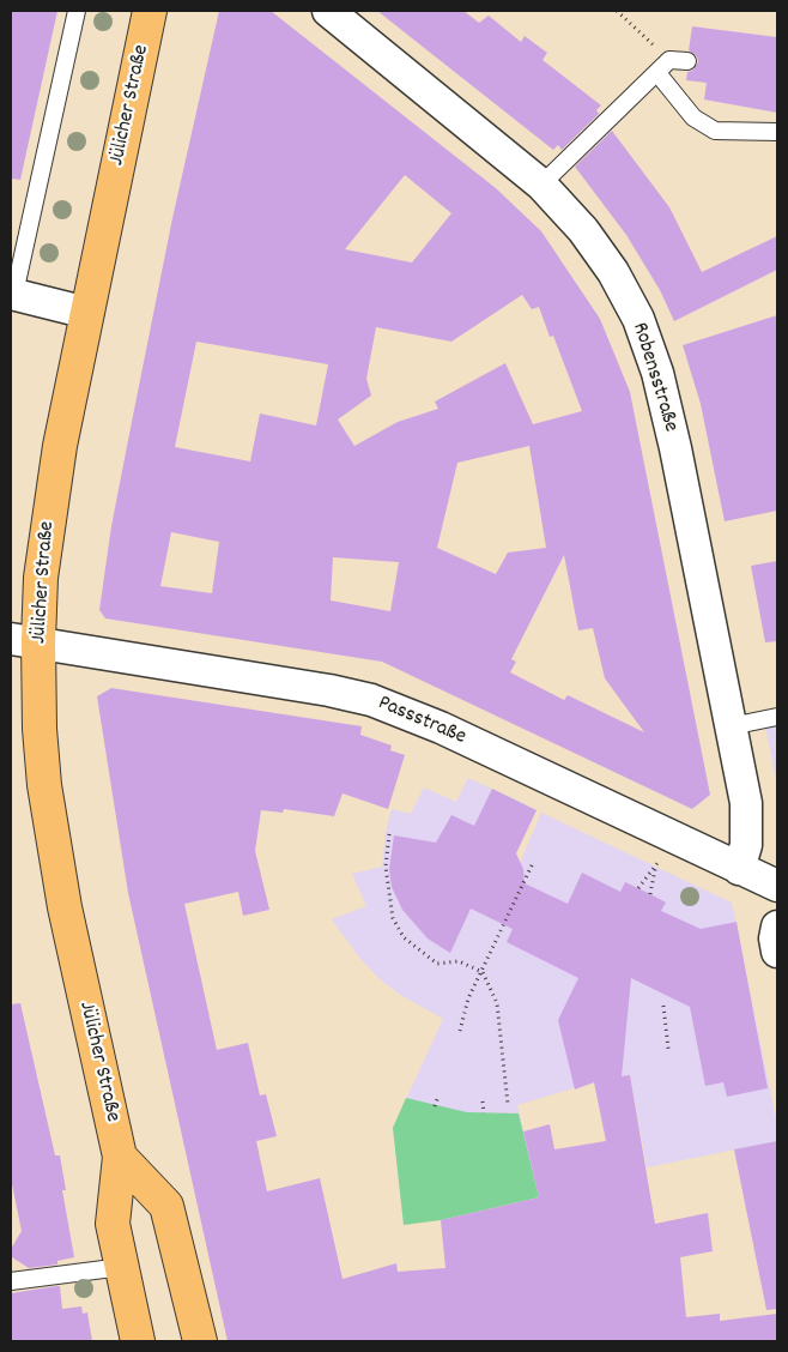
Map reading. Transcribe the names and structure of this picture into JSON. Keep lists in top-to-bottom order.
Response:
{
  "streets": {
    "main road": ["Jülicher Straße"],
    "street": ["Robensstraße", "Passstraße"]
  },
  "crossings": [
    ["Jülicher Straße", "Passstraße"],
    ["Robensstraße", "Passstraße"]
  ]
}
